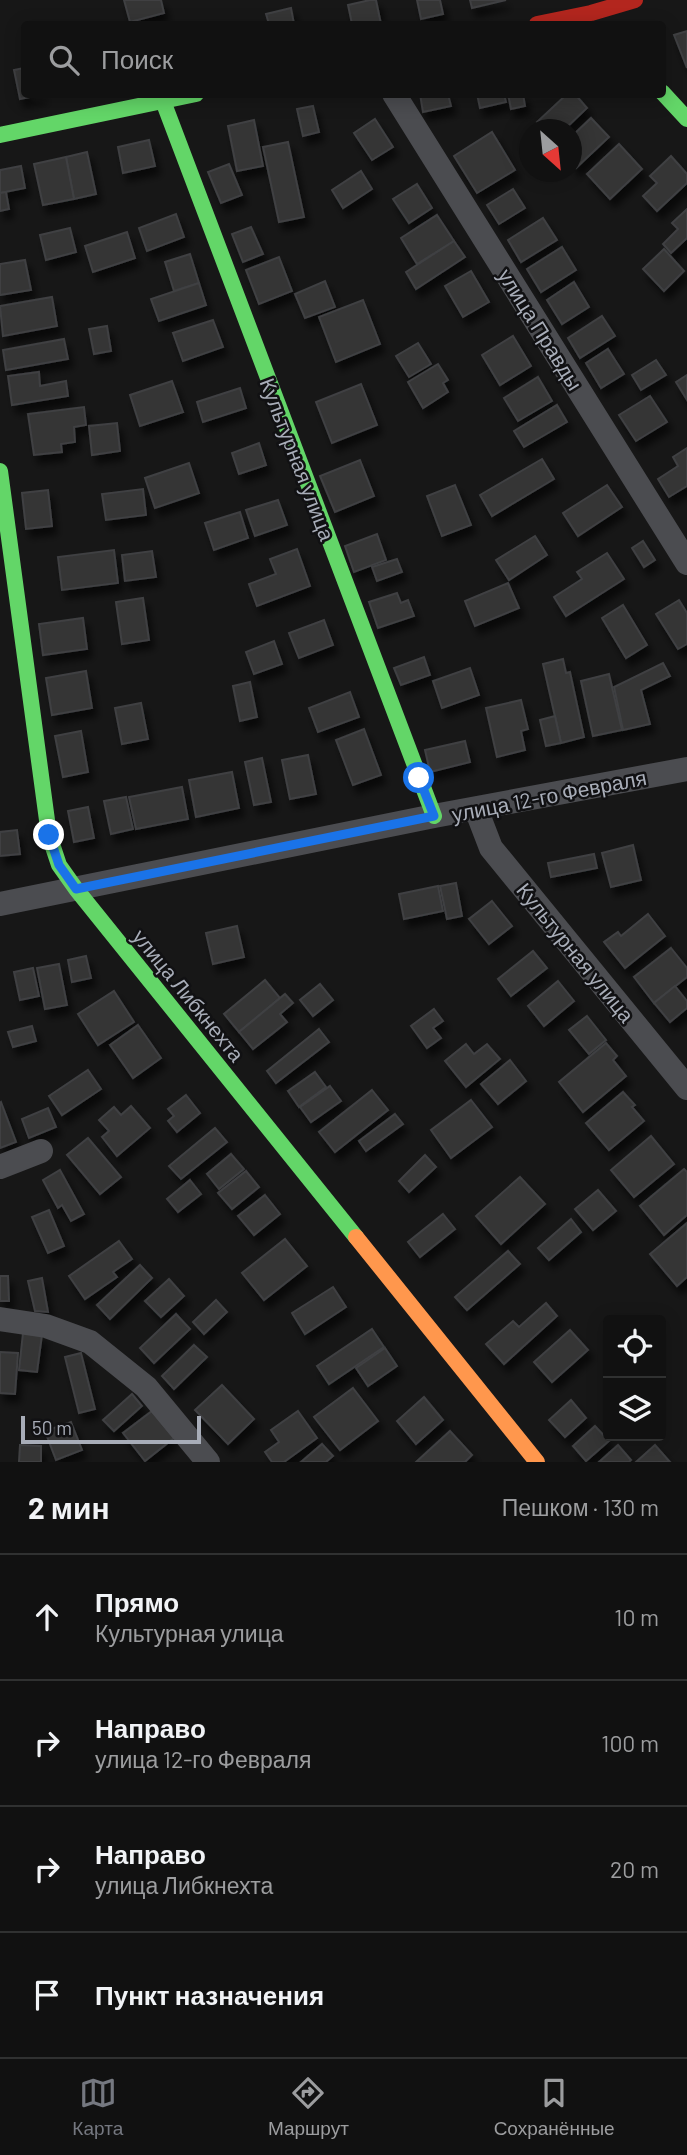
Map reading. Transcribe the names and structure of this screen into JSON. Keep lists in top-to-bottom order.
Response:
{
  "streets": {
    "street": [
      "улица Правды",
      "Культурная улица",
      "улица 12-го Февраля",
      "улица Либкнехта"
    ]
  },
  "crossings": [
    ["Культурная улица", "улица 12-го Февраля"],
    ["улица 12-го Февраля", "улица Либкнехта"]
  ],
  "scale_bar": "50 m",
  "north": "bottom right",
  "page": {
    "search": "Поиск",
    "scale": "50 m",
    "heading": ["2 мин", "Пешком · 130 m"],
    "list": [
      ["Прямо", "Культурная улица", "10 m"],
      ["Направо", "улица 12-го Февраля", "100 m"],
      ["Направо", "улица Либкнехта", "20 m"],
      "Пункт назначения"
    ],
    "nav": ["Карта", "Маршрут", "Сохранённые"]
  }
}
